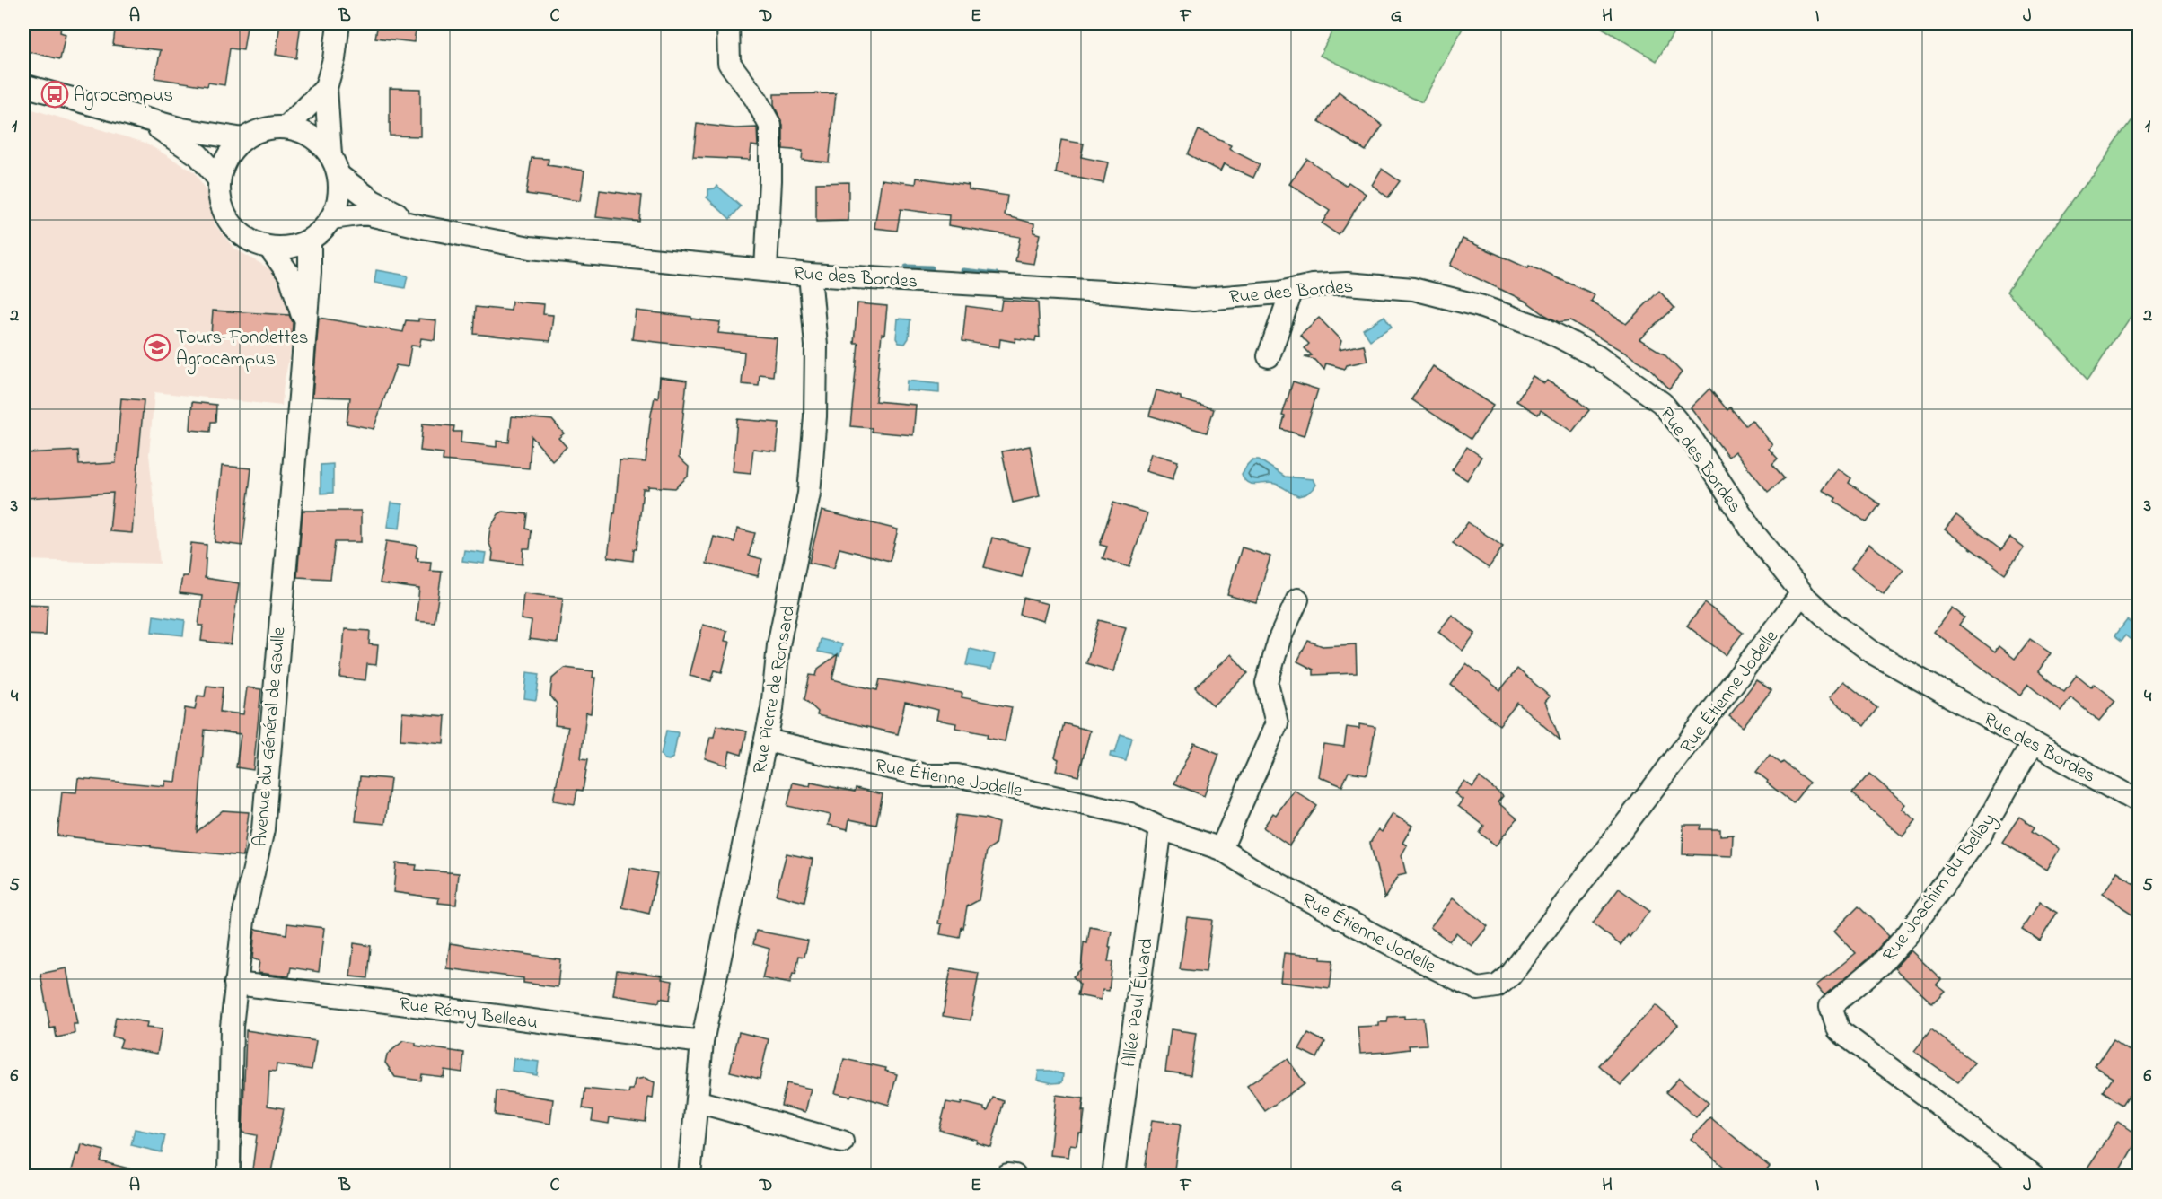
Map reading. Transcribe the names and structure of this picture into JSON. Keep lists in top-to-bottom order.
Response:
{
  "streets": {
    "street": [
      "Rue des Bordes",
      "Rue Pierre de Ronsard",
      "Rue Étienne Jodelle",
      "Avenue du Général de Gaulle",
      "Rue Joachim du Bellay",
      "Allée Paul Éluard",
      "Rue Rémy Belleau"
    ]
  },
  "crossings": [
    ["Rue des Bordes", "Rue Pierre de Ronsard"],
    ["Rue des Bordes", "Rue Étienne Jodelle"],
    ["Rue des Bordes", "Avenue du Général de Gaulle"],
    ["Rue des Bordes", "Rue Joachim du Bellay"],
    ["Rue Pierre de Ronsard", "Rue Étienne Jodelle"],
    ["Rue Pierre de Ronsard", "Rue Rémy Belleau"],
    ["Rue Étienne Jodelle", "Allée Paul Éluard"],
    ["Avenue du Général de Gaulle", "Rue Rémy Belleau"]
  ],
  "places": {
    "bus stop": ["Agrocampus"],
    "school or university": ["Tours-Fondettes Agrocampus"]
  },
  "grid": {
    "columns": [
      "A",
      "B",
      "C",
      "D",
      "E",
      "F",
      "G",
      "H",
      "I",
      "J"
    ],
    "rows": [
      "1",
      "2",
      "3",
      "4",
      "5",
      "6"
    ]
  }
}
